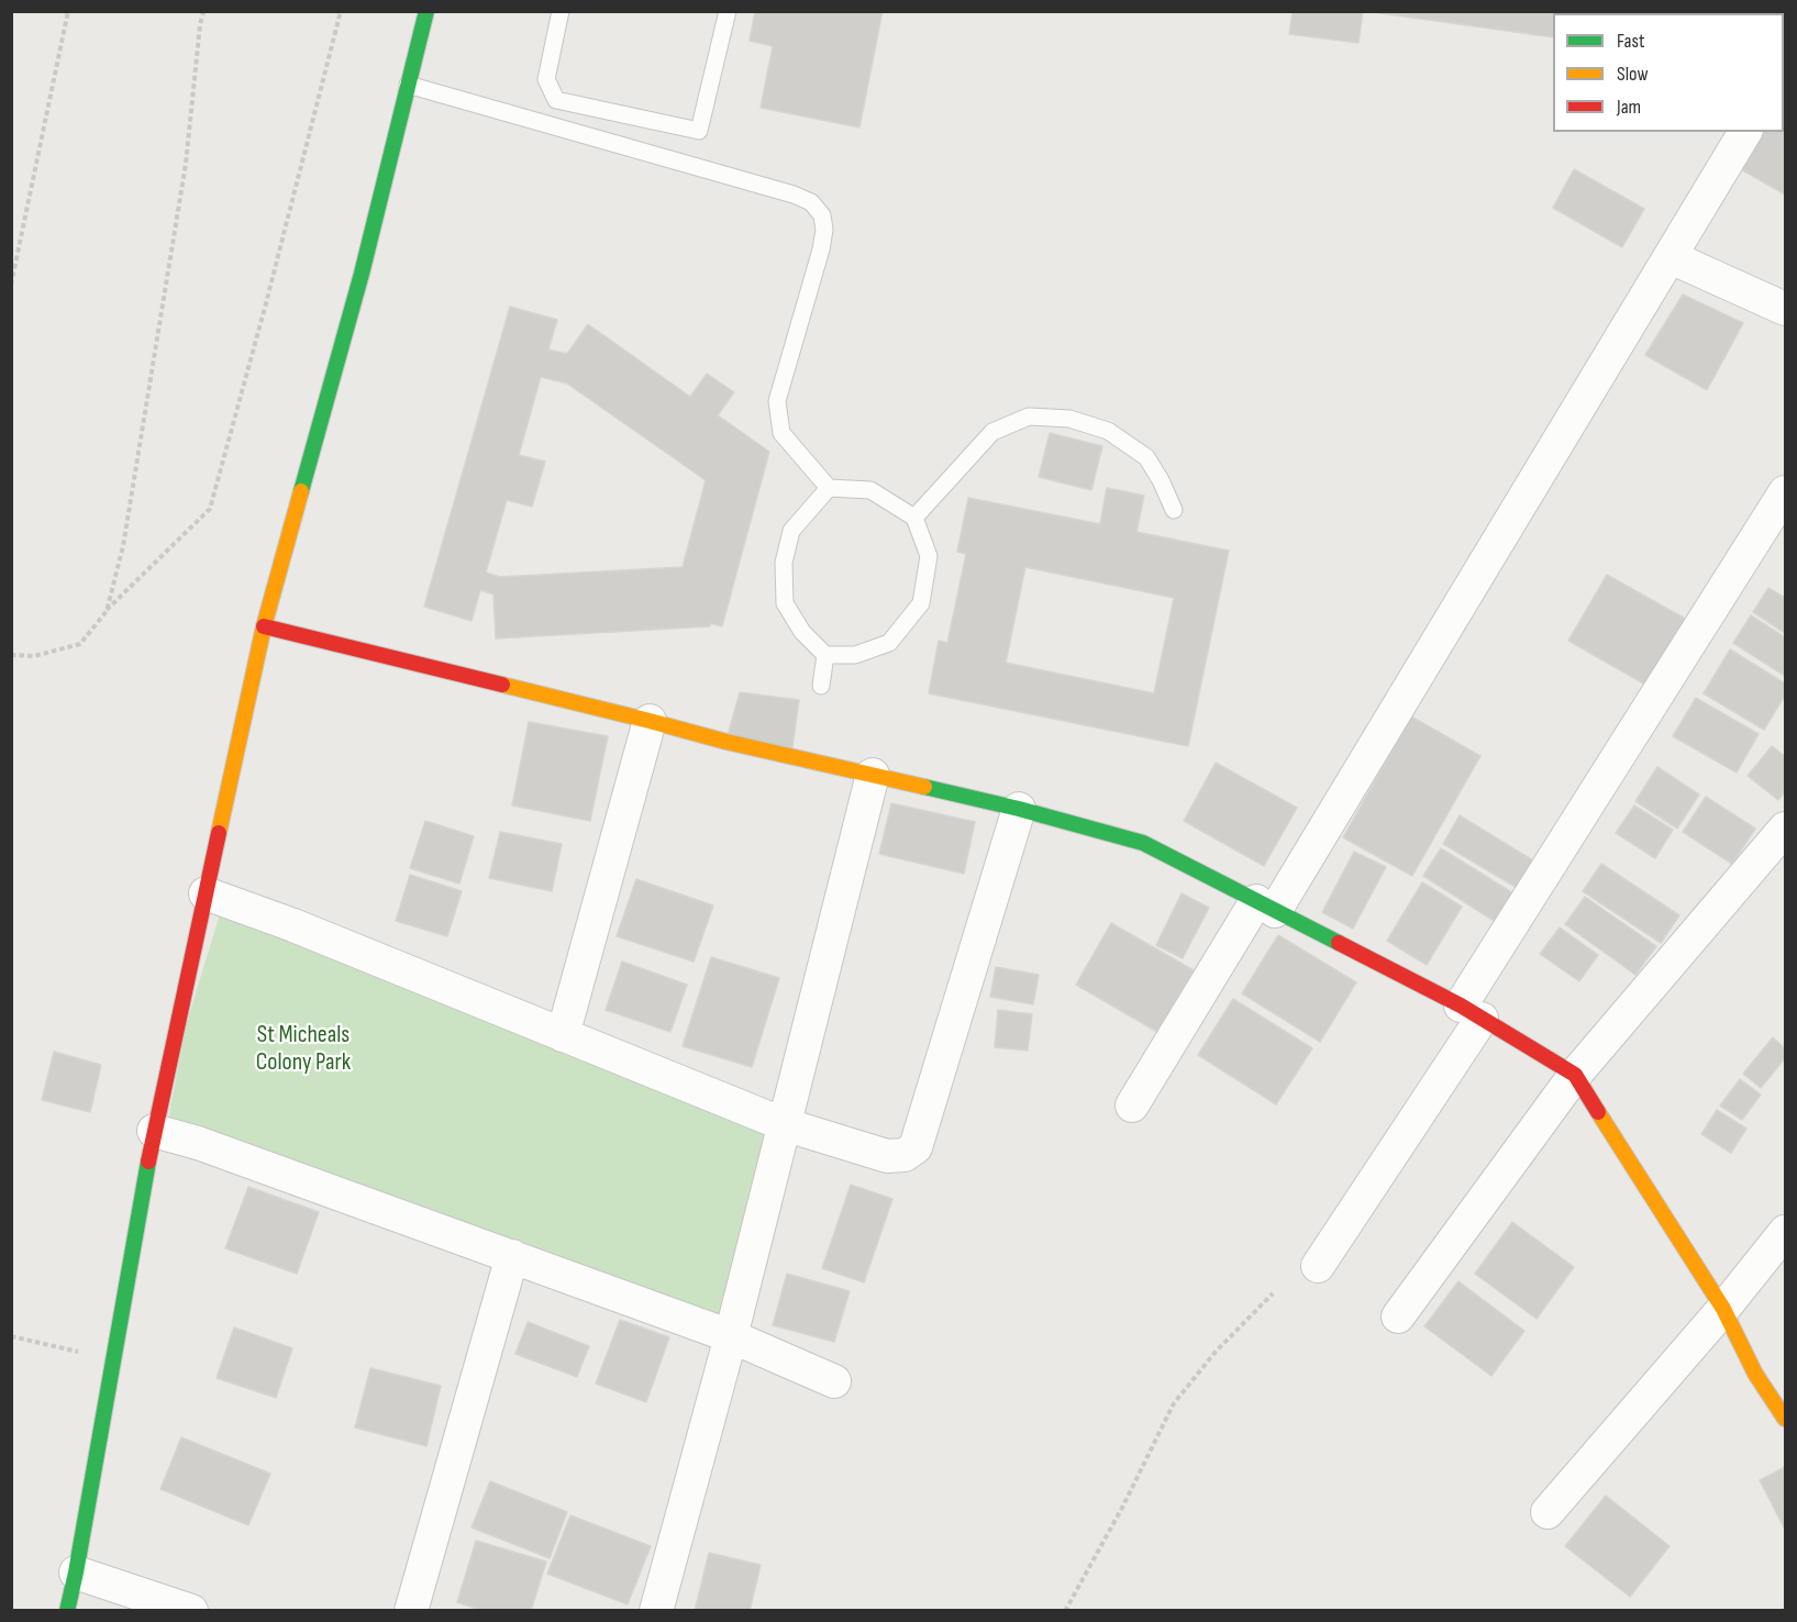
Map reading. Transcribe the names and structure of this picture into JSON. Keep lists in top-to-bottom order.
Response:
{
  "parks": ["St Micheals Colony Park"],
  "legend": ["Fast", "Slow", "Jam"]
}
